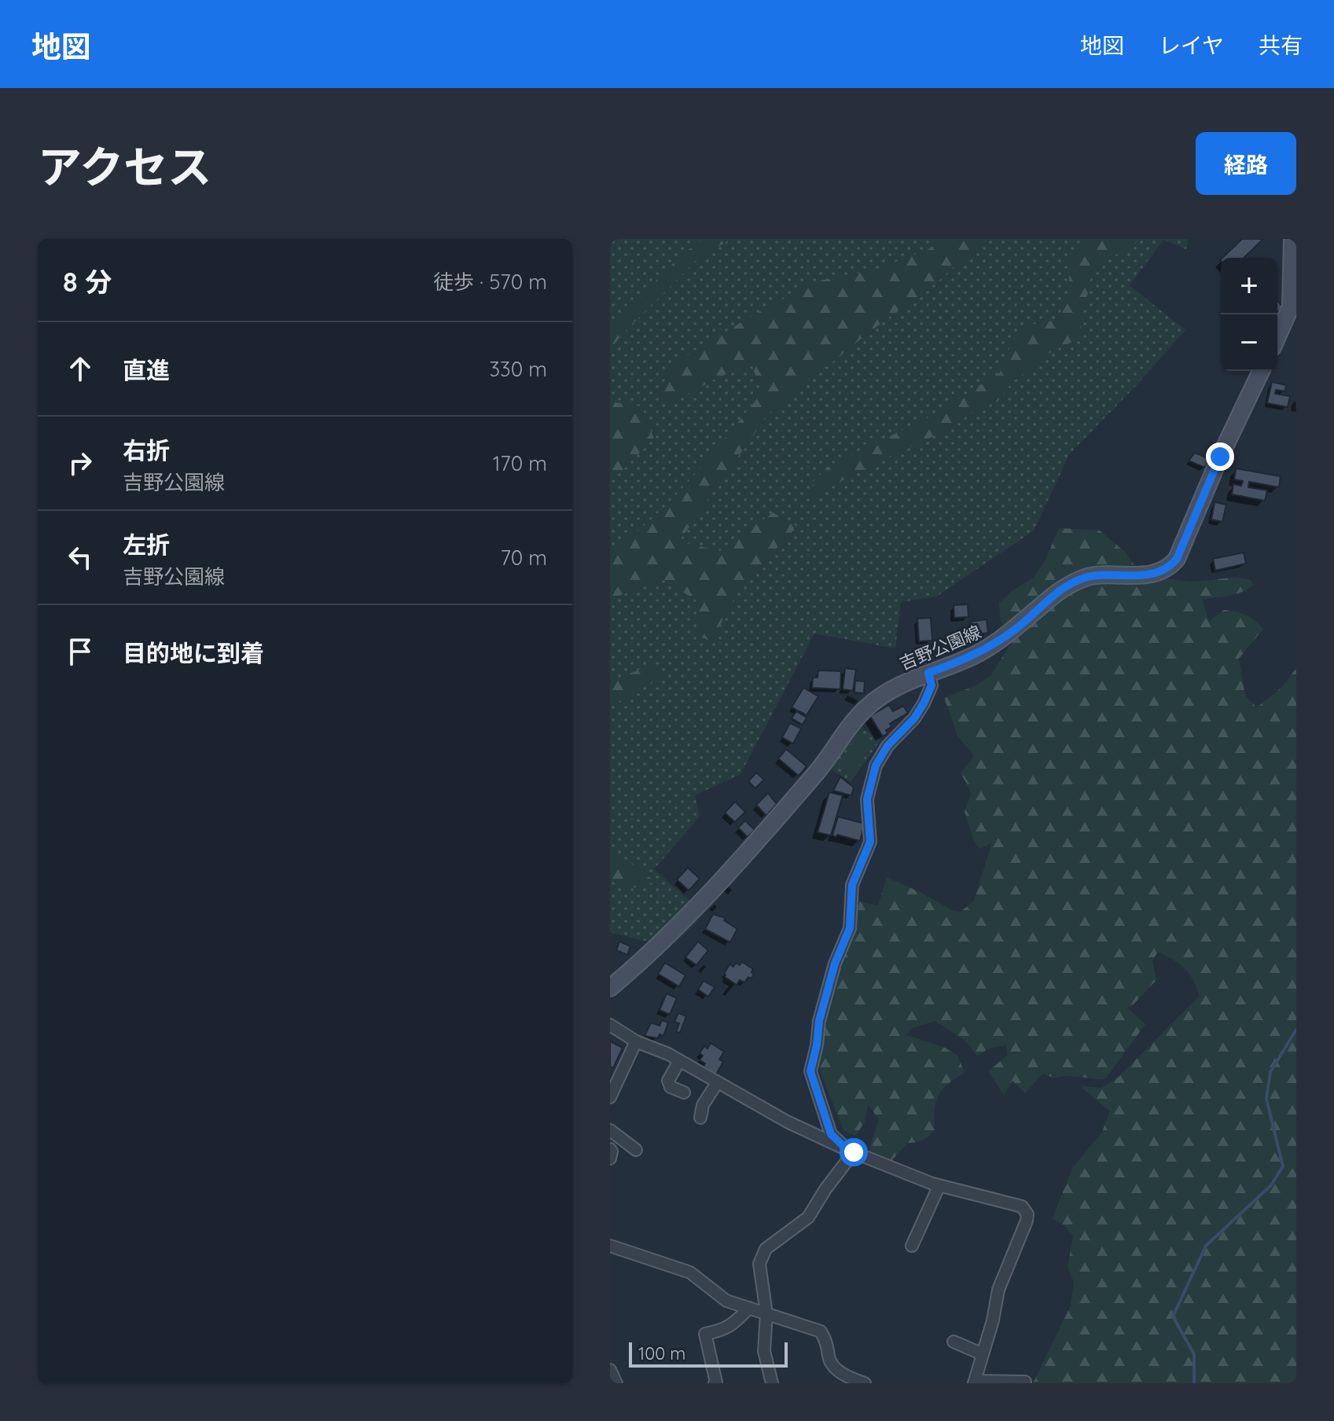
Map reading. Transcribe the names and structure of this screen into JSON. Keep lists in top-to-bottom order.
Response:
{
  "streets": {
    "main road": ["吉野公園線"]
  },
  "scale_bar": "100 m",
  "page": {
    "header": "地図",
    "nav": ["地図", "レイヤ", "共有"],
    "title": "アクセス",
    "buttons": "経路",
    "heading": ["8 分", "徒歩 · 570 m"],
    "map_buttons": ["+", "−"],
    "list": [
      ["直進", "330 m"],
      ["右折", "吉野公園線", "170 m"],
      ["左折", "吉野公園線", "70 m"],
      "目的地に到着"
    ],
    "scale": "100 m"
  }
}
